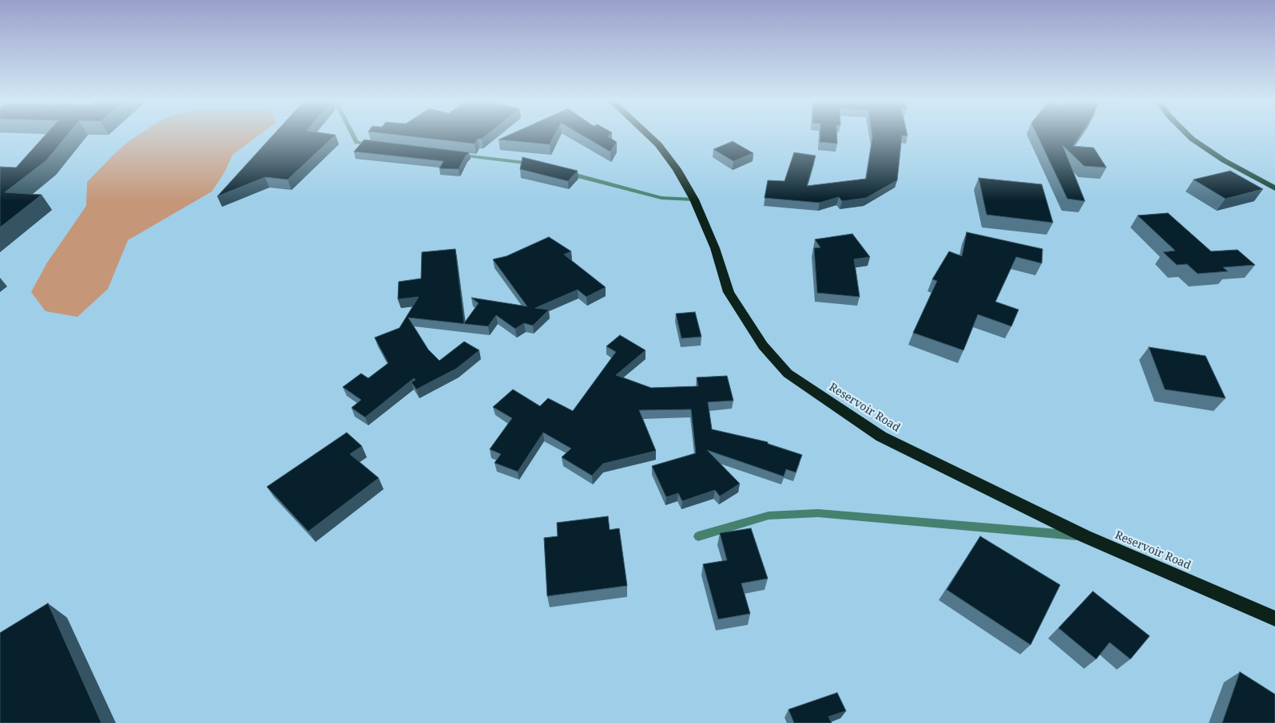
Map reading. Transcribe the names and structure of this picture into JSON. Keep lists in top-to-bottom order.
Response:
{
  "streets": {
    "highway": ["Reservoir Road"]
  }
}
